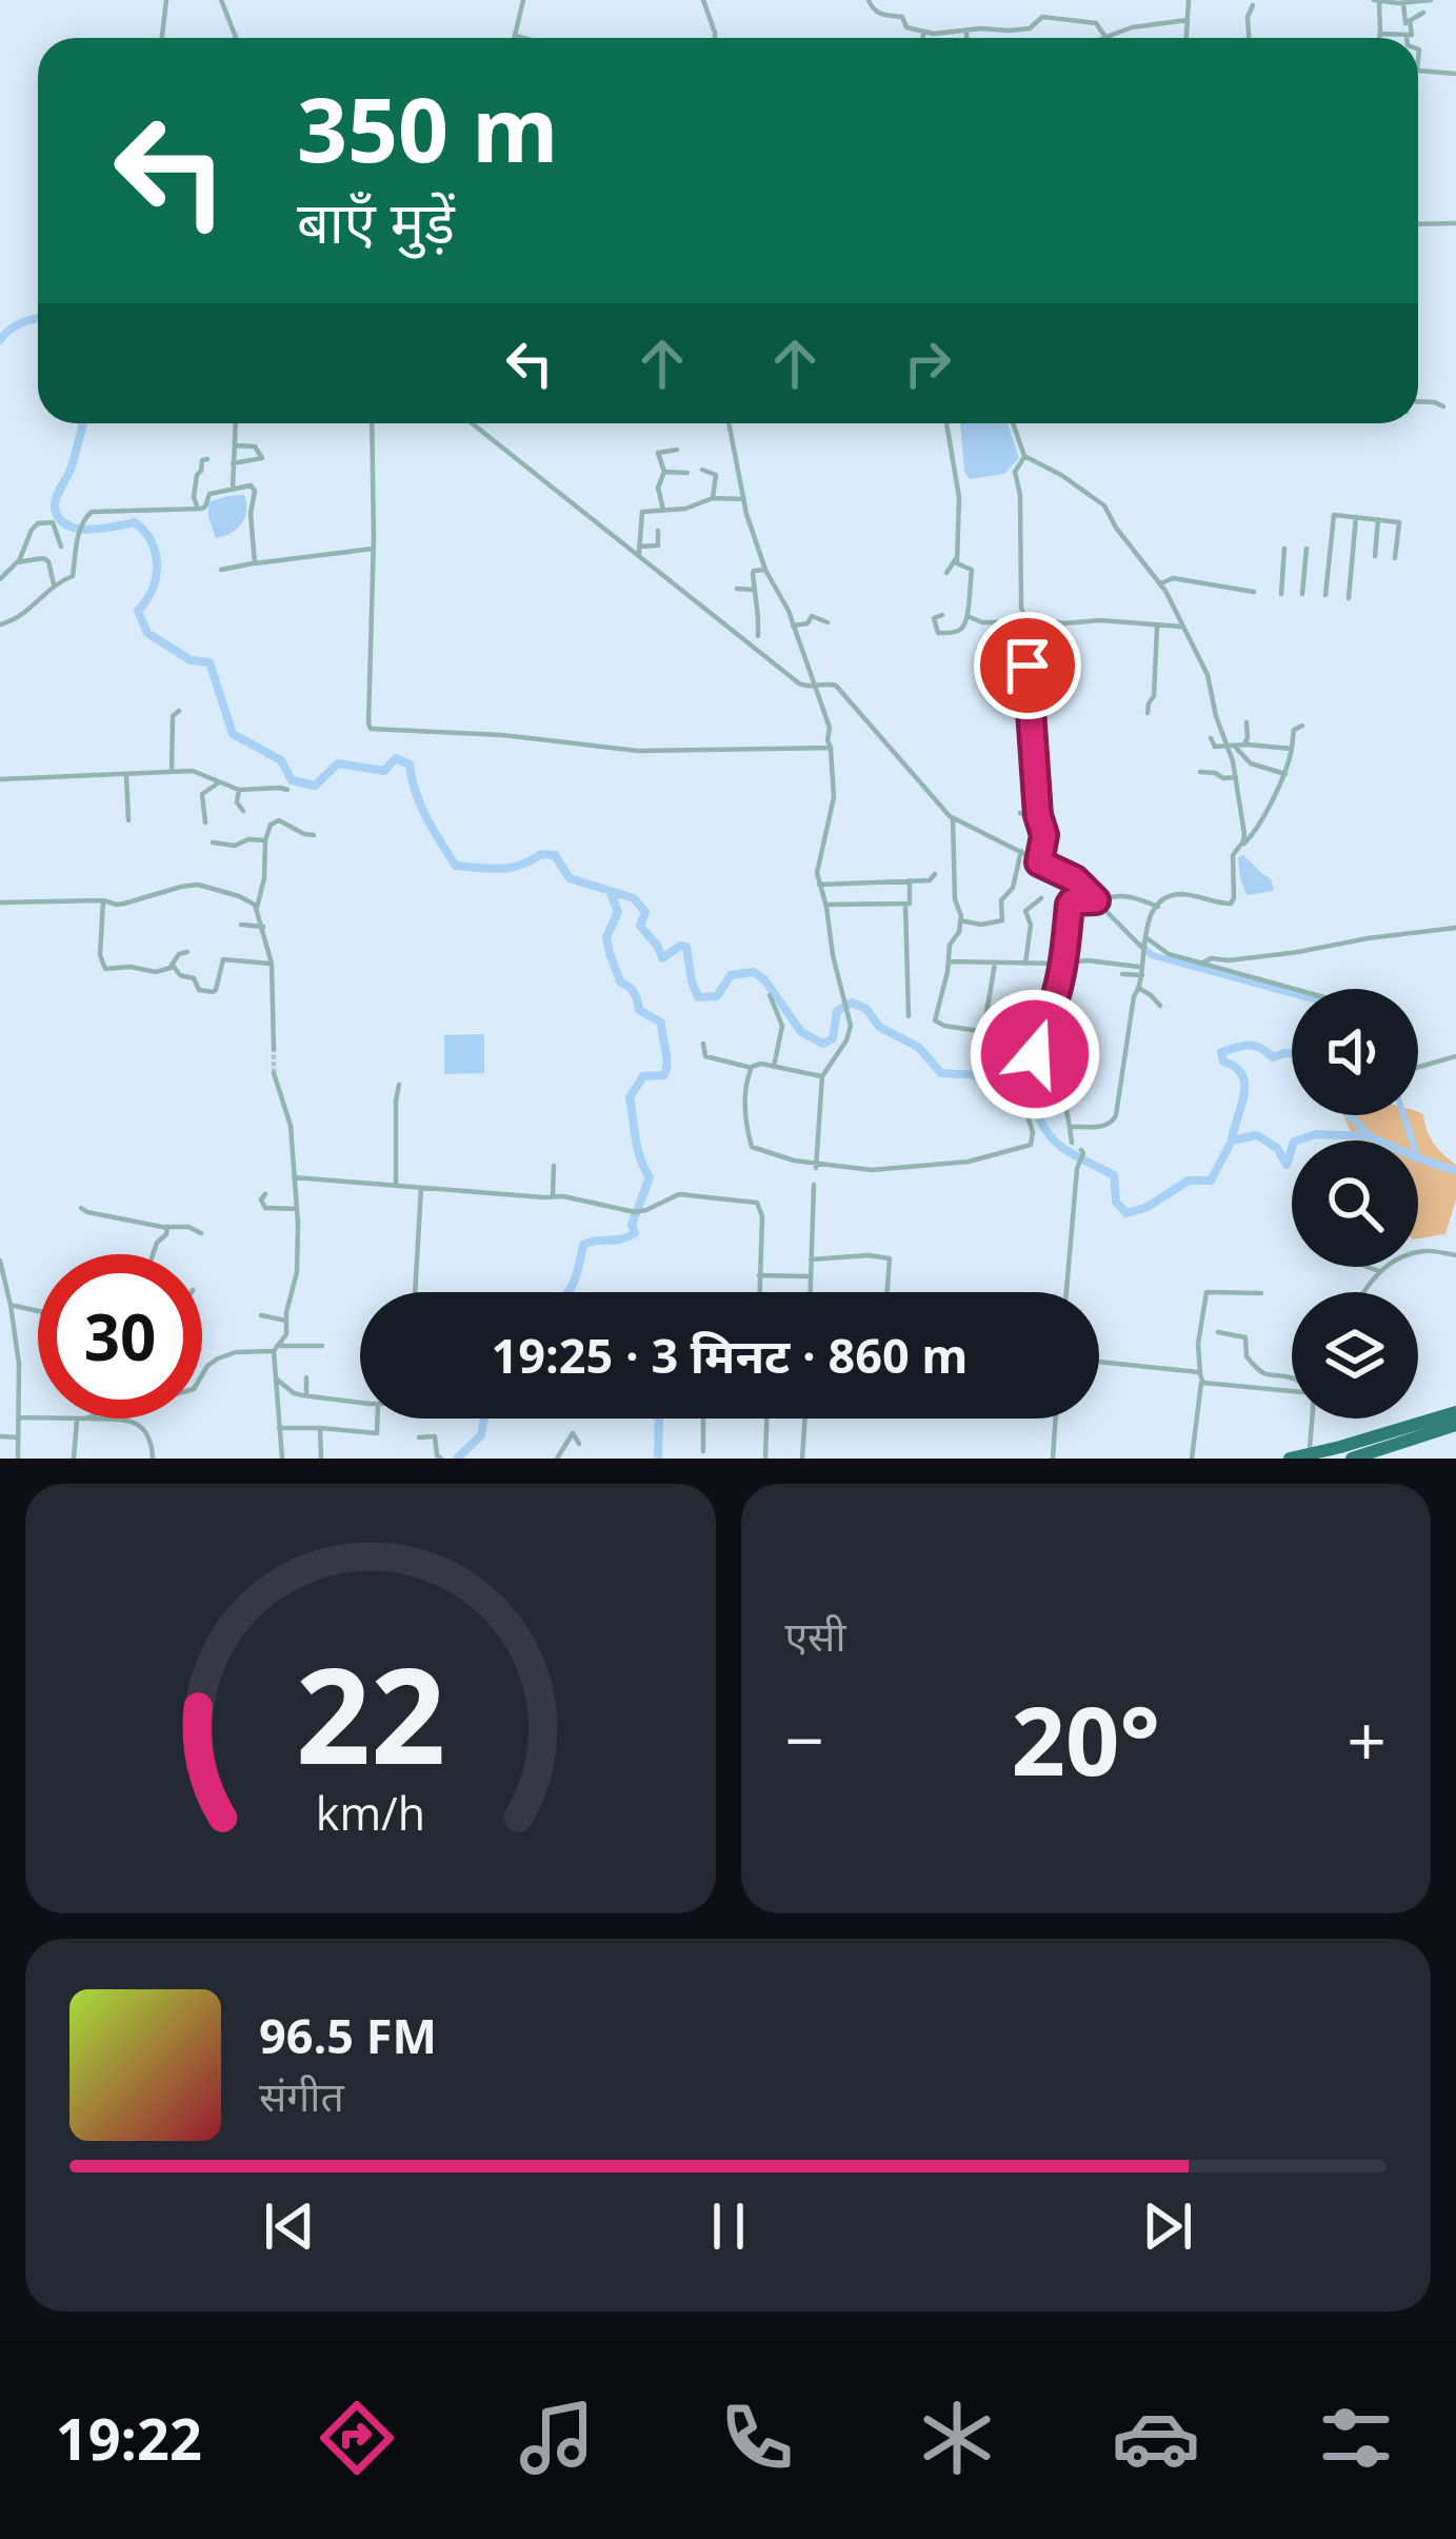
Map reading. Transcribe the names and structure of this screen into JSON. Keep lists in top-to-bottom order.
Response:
{
  "page": {
    "turn": ["350 m", "बाएँ मुड़ें"],
    "limit": "30",
    "trip": "19:25 · 3 मिनट · 860 m",
    "tile": "एसी",
    "heat": ["−", "20°", "+"],
    "song": ["96.5 FM", "संगीत"],
    "tabs": "19:22",
    "gauge": ["22", "km/h"]
  }
}
